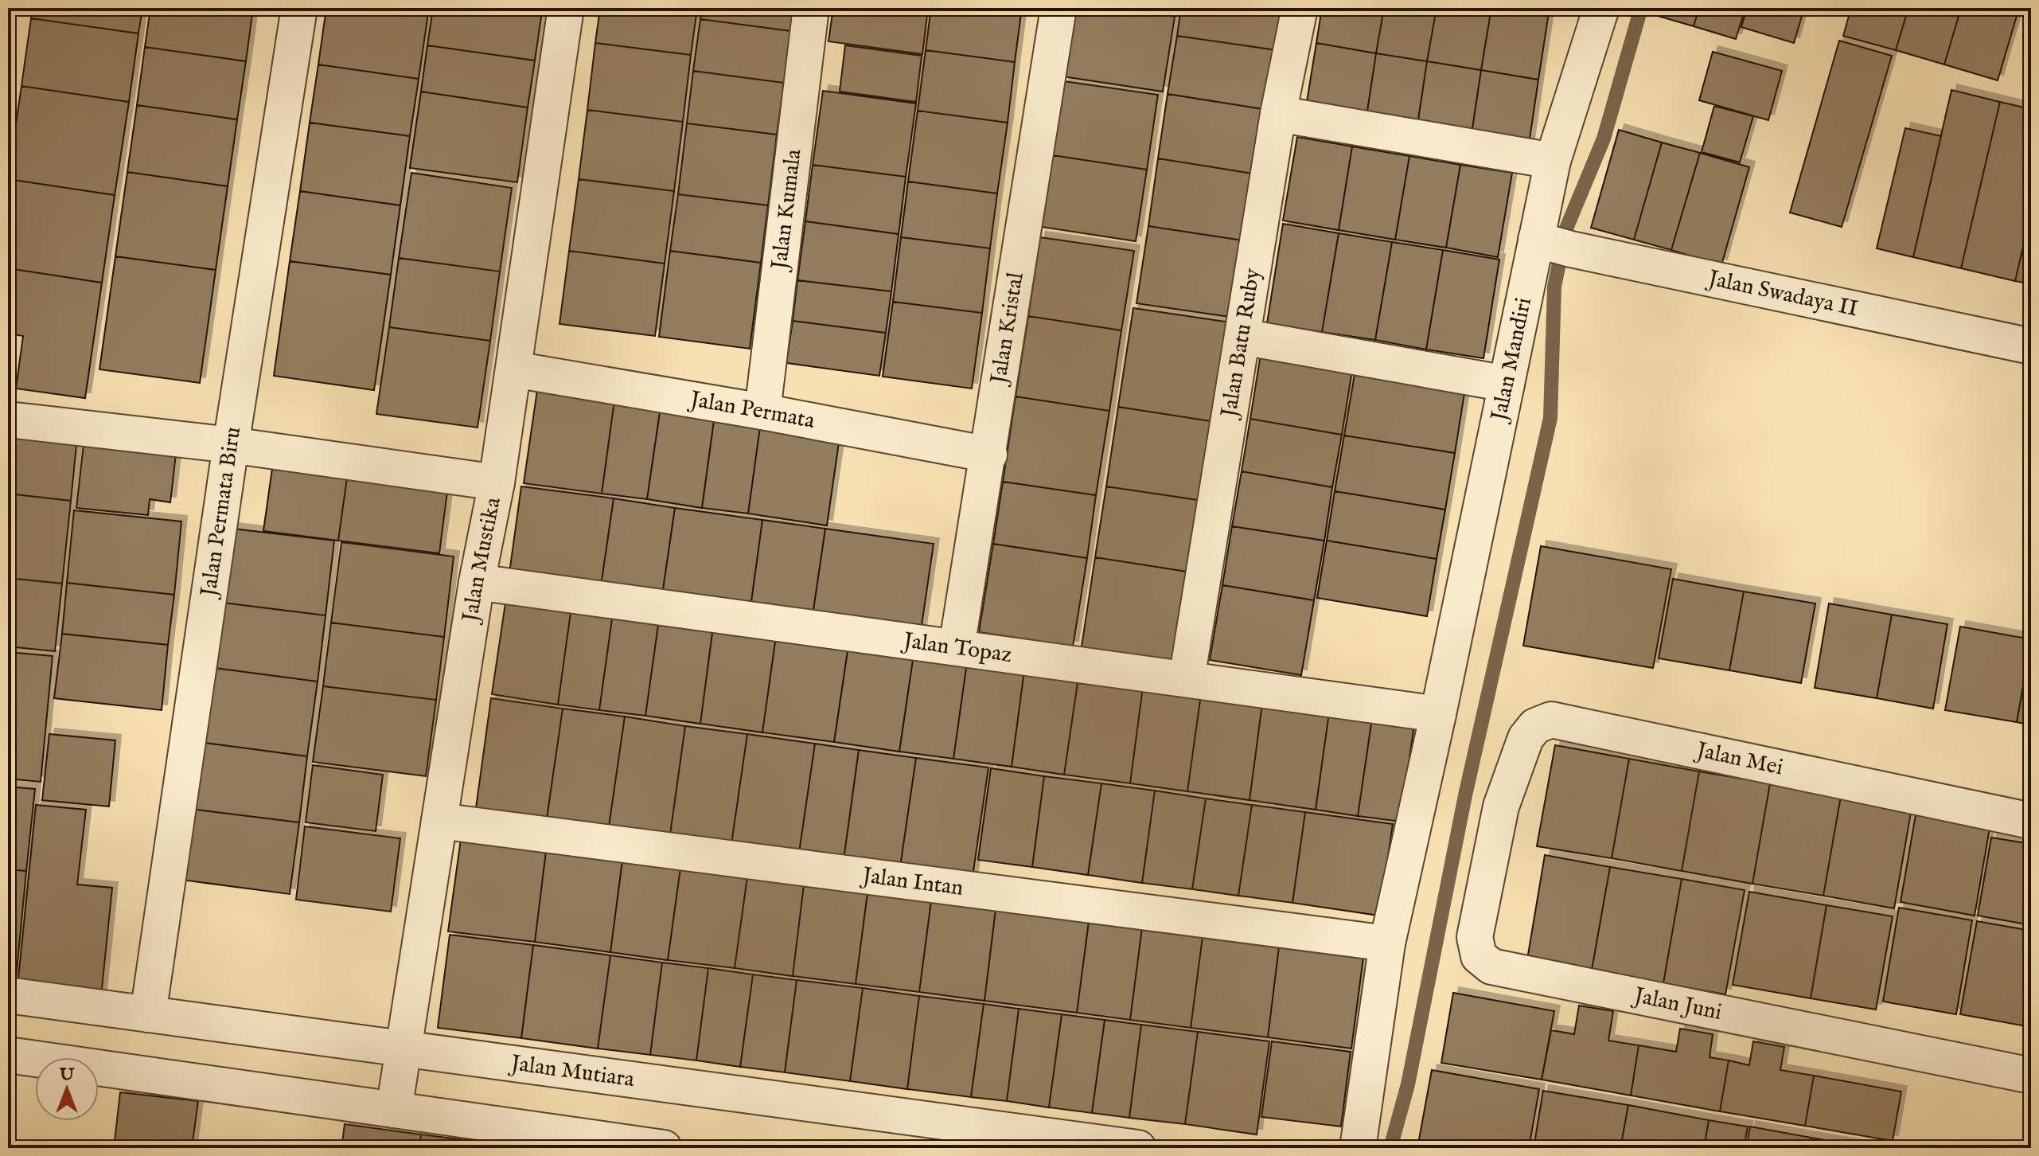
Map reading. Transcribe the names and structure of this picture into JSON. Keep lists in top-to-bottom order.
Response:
{
  "streets": {
    "street": [
      "Jalan Kumala",
      "Jalan Swadaya II",
      "Jalan Kristal",
      "Jalan Batu Ruby",
      "Jalan Mandiri",
      "Jalan Permata",
      "Jalan Permata Biru",
      "Jalan Mustika",
      "Jalan Topaz",
      "Jalan Mei",
      "Jalan Intan",
      "Jalan Juni",
      "Jalan Mutiara"
    ]
  },
  "crossings": [
    ["Jalan Kumala", "Jalan Permata"],
    ["Jalan Swadaya II", "Jalan Mandiri"],
    ["Jalan Kristal", "Jalan Permata"],
    ["Jalan Kristal", "Jalan Topaz"],
    ["Jalan Batu Ruby", "Jalan Topaz"],
    ["Jalan Mandiri", "Jalan Topaz"],
    ["Jalan Mandiri", "Jalan Intan"],
    ["Jalan Permata", "Jalan Mustika"],
    ["Jalan Permata Biru", "Jalan Mutiara"],
    ["Jalan Mustika", "Jalan Topaz"],
    ["Jalan Mustika", "Jalan Intan"],
    ["Jalan Mustika", "Jalan Mutiara"],
    ["Jalan Mei", "Jalan Juni"]
  ],
  "north": "top"
}
